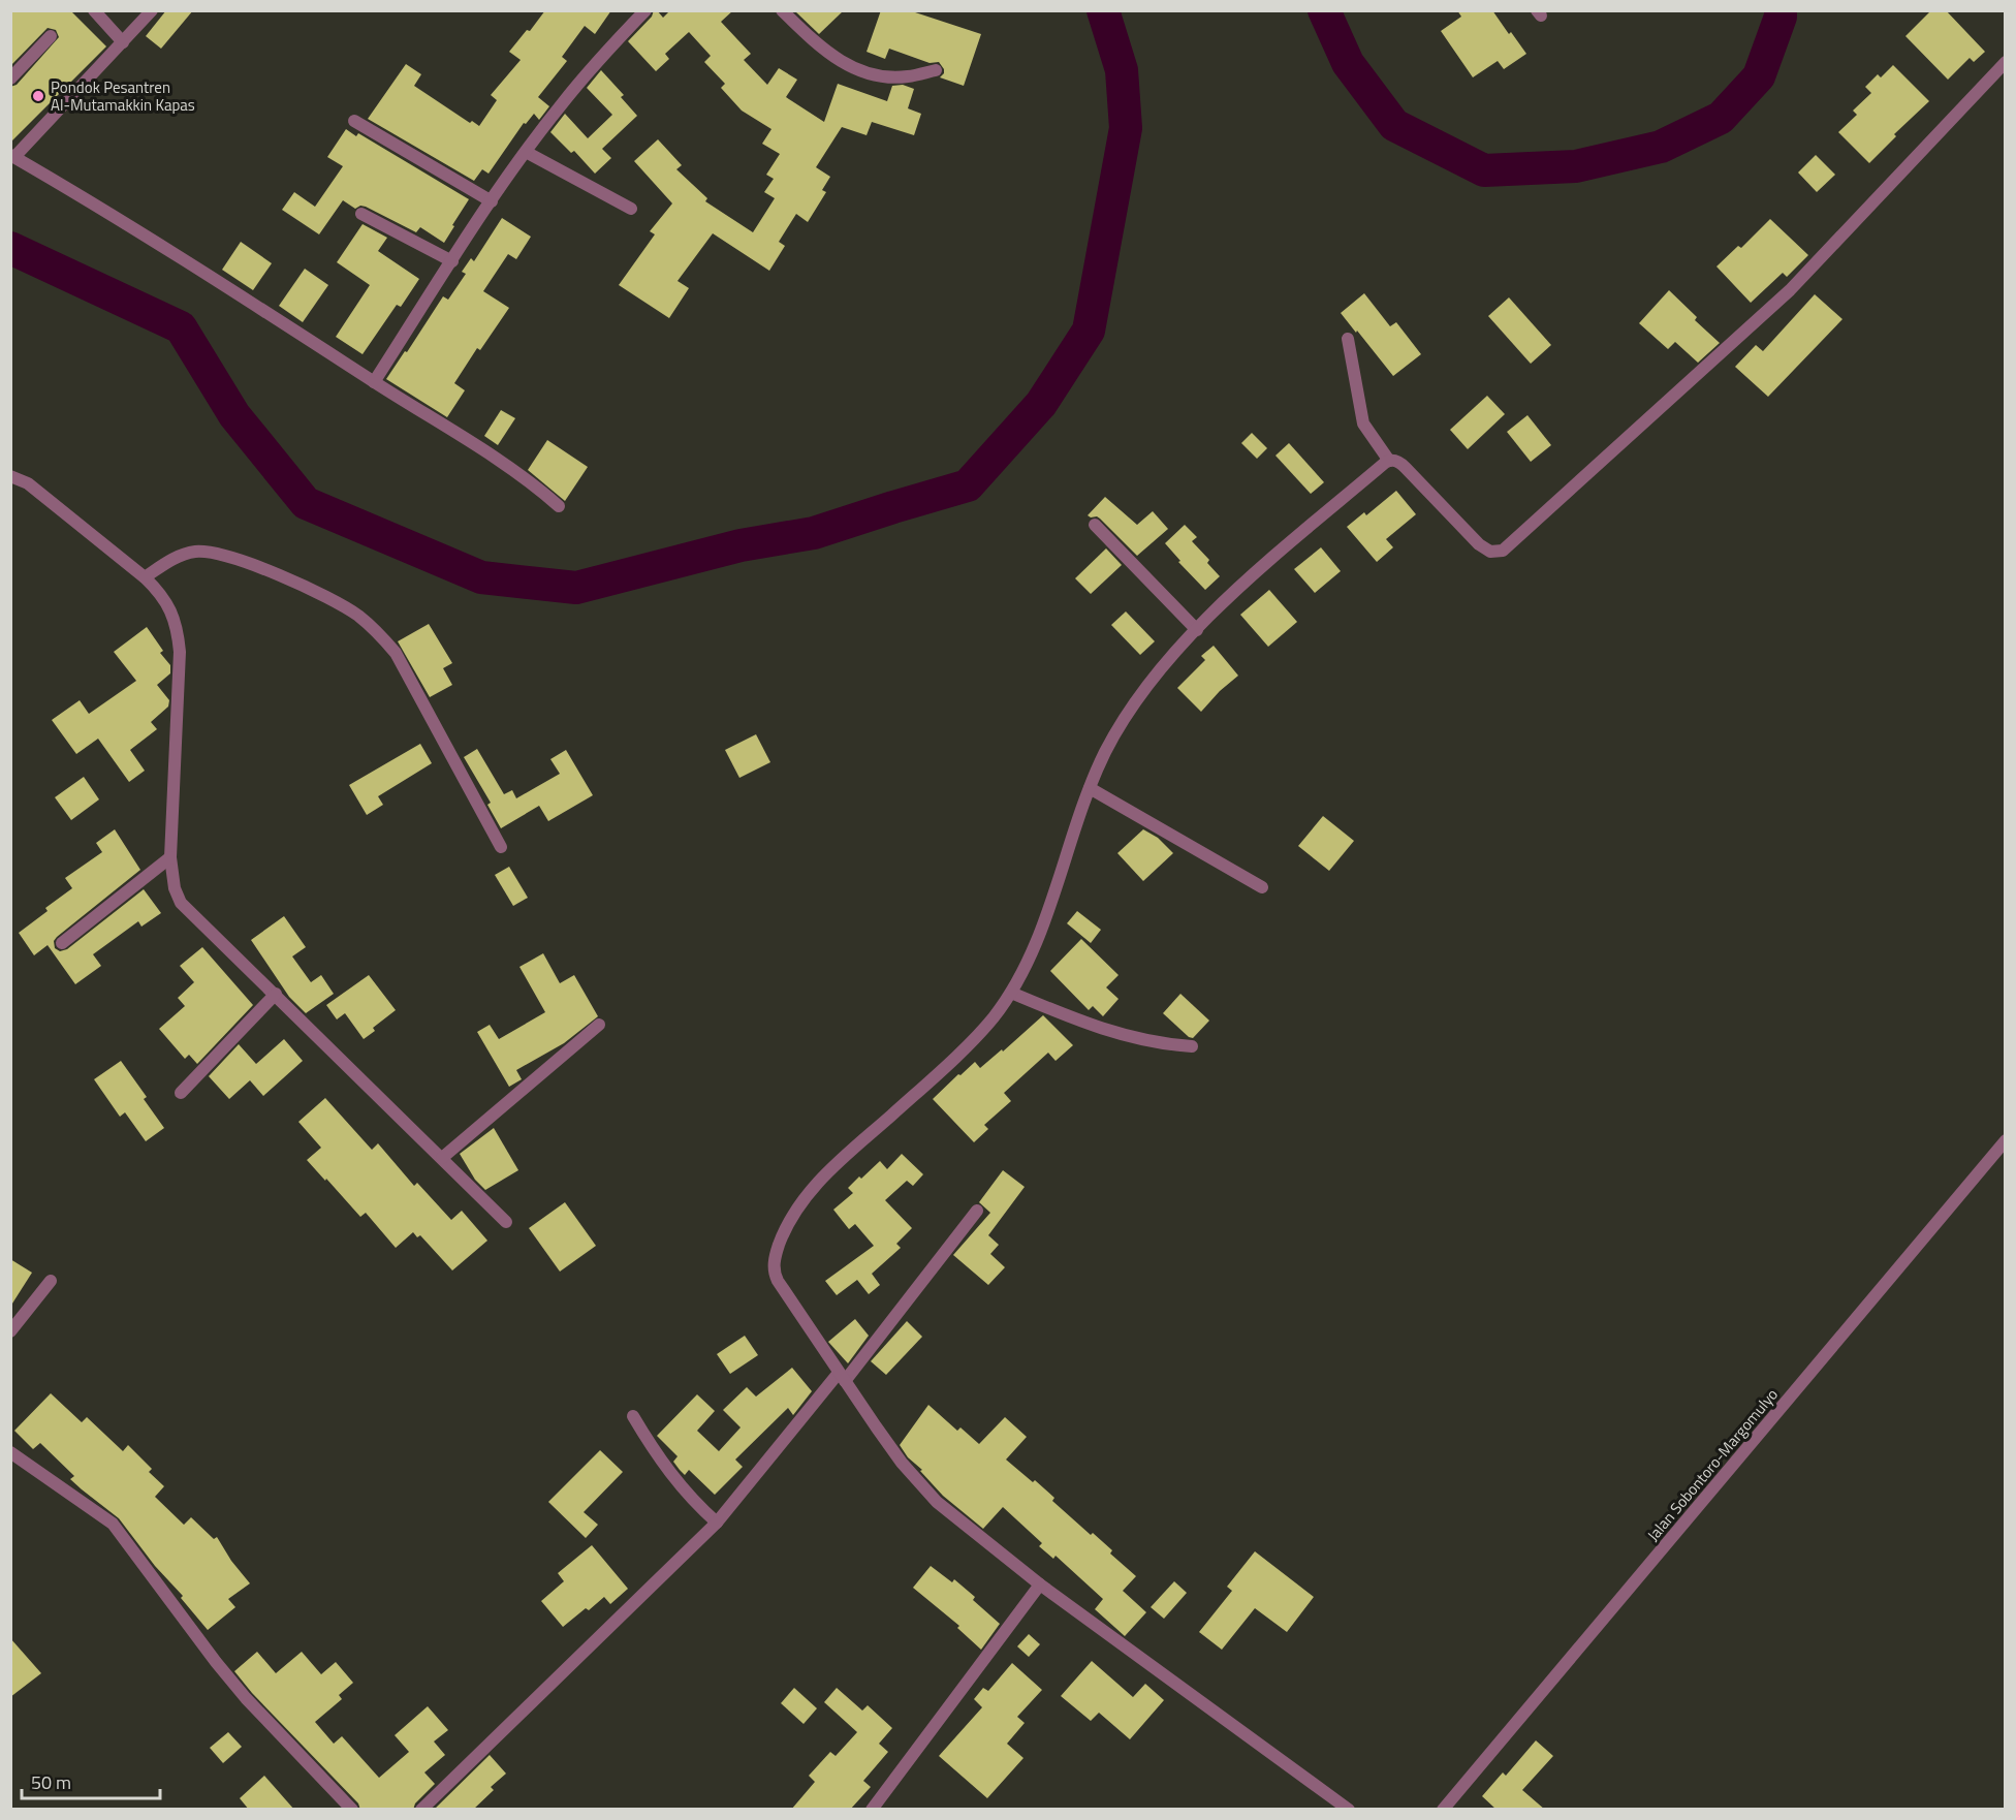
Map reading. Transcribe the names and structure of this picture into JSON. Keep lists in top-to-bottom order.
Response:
{
  "streets": {
    "street": ["Jalan Sobontoro-Margomulyo"]
  },
  "places": ["Pondok Pesantren Al-Mutamakkin Kapas"],
  "scale_bar": "50 m"
}
